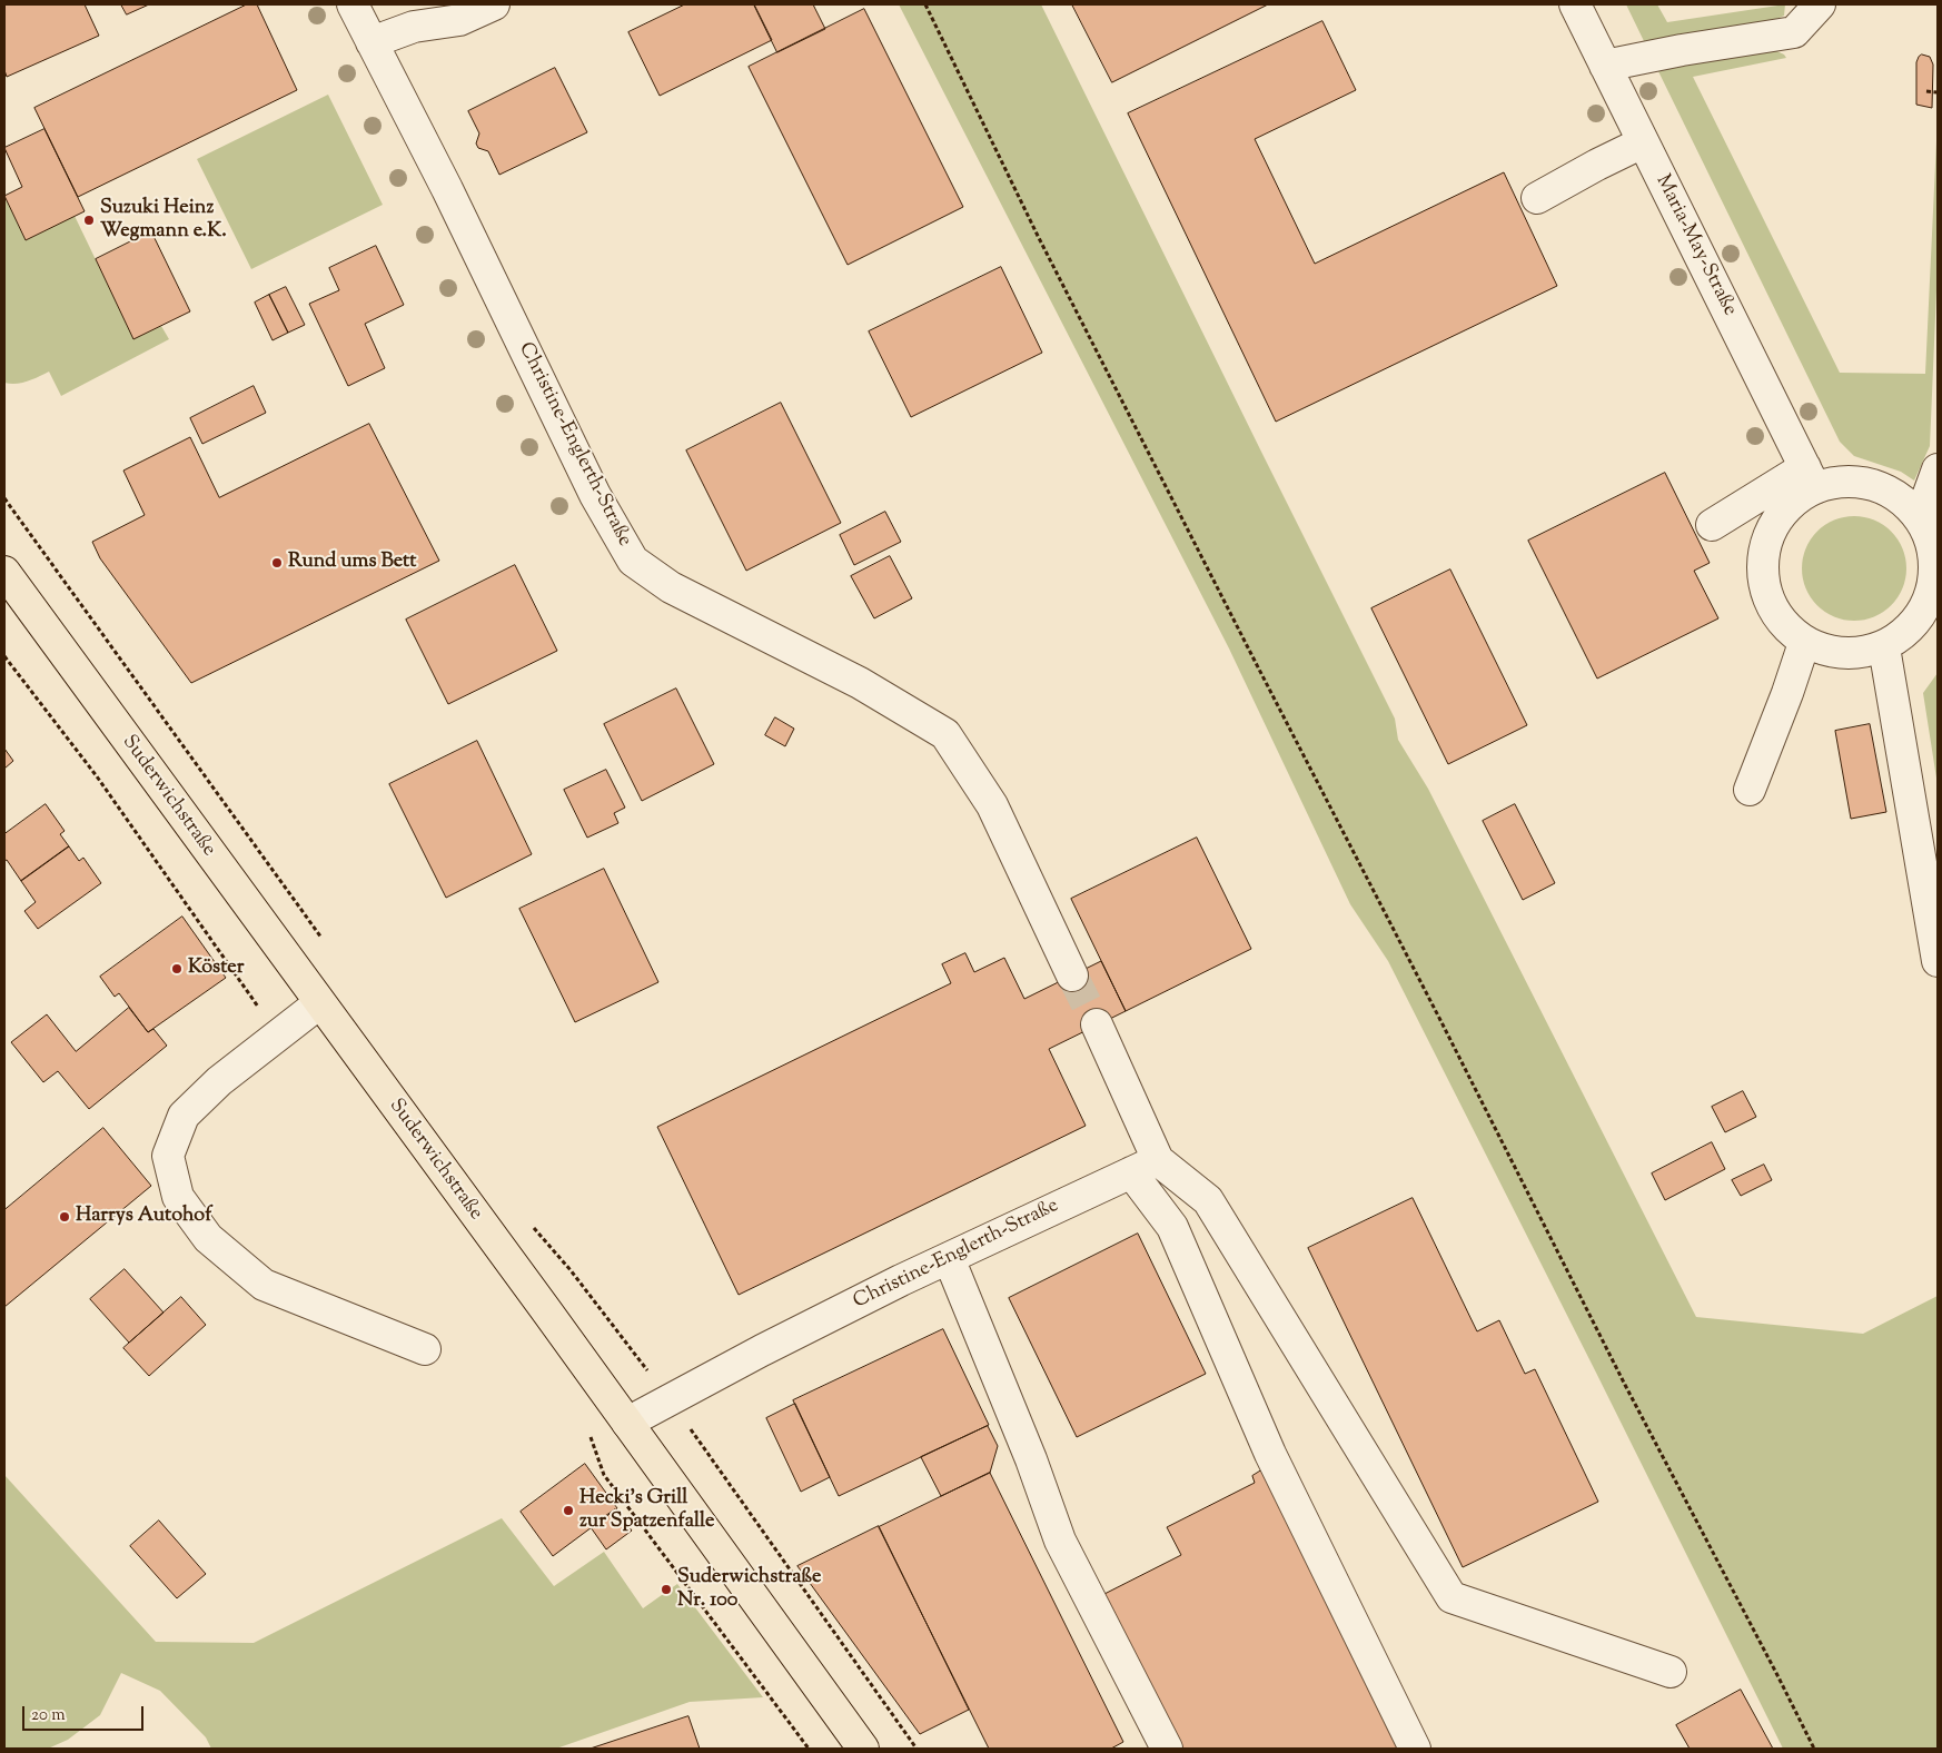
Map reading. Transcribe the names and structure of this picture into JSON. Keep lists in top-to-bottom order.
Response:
{
  "streets": {
    "main road": ["Suderwichstraße"],
    "street": ["Maria-May-Straße", "Christine-Englerth-Straße"]
  },
  "crossings": [
    ["Christine-Englerth-Straße", "Suderwichstraße"]
  ],
  "places": [
    "Suzuki Heinz Wegmann e.K.",
    "Rund ums Bett",
    "Köster",
    "Harrys Autohof",
    "Hecki's Grill zur Spatzenfalle",
    "Suderwichstraße Nr. 100"
  ],
  "scale_bar": "20 m"
}
